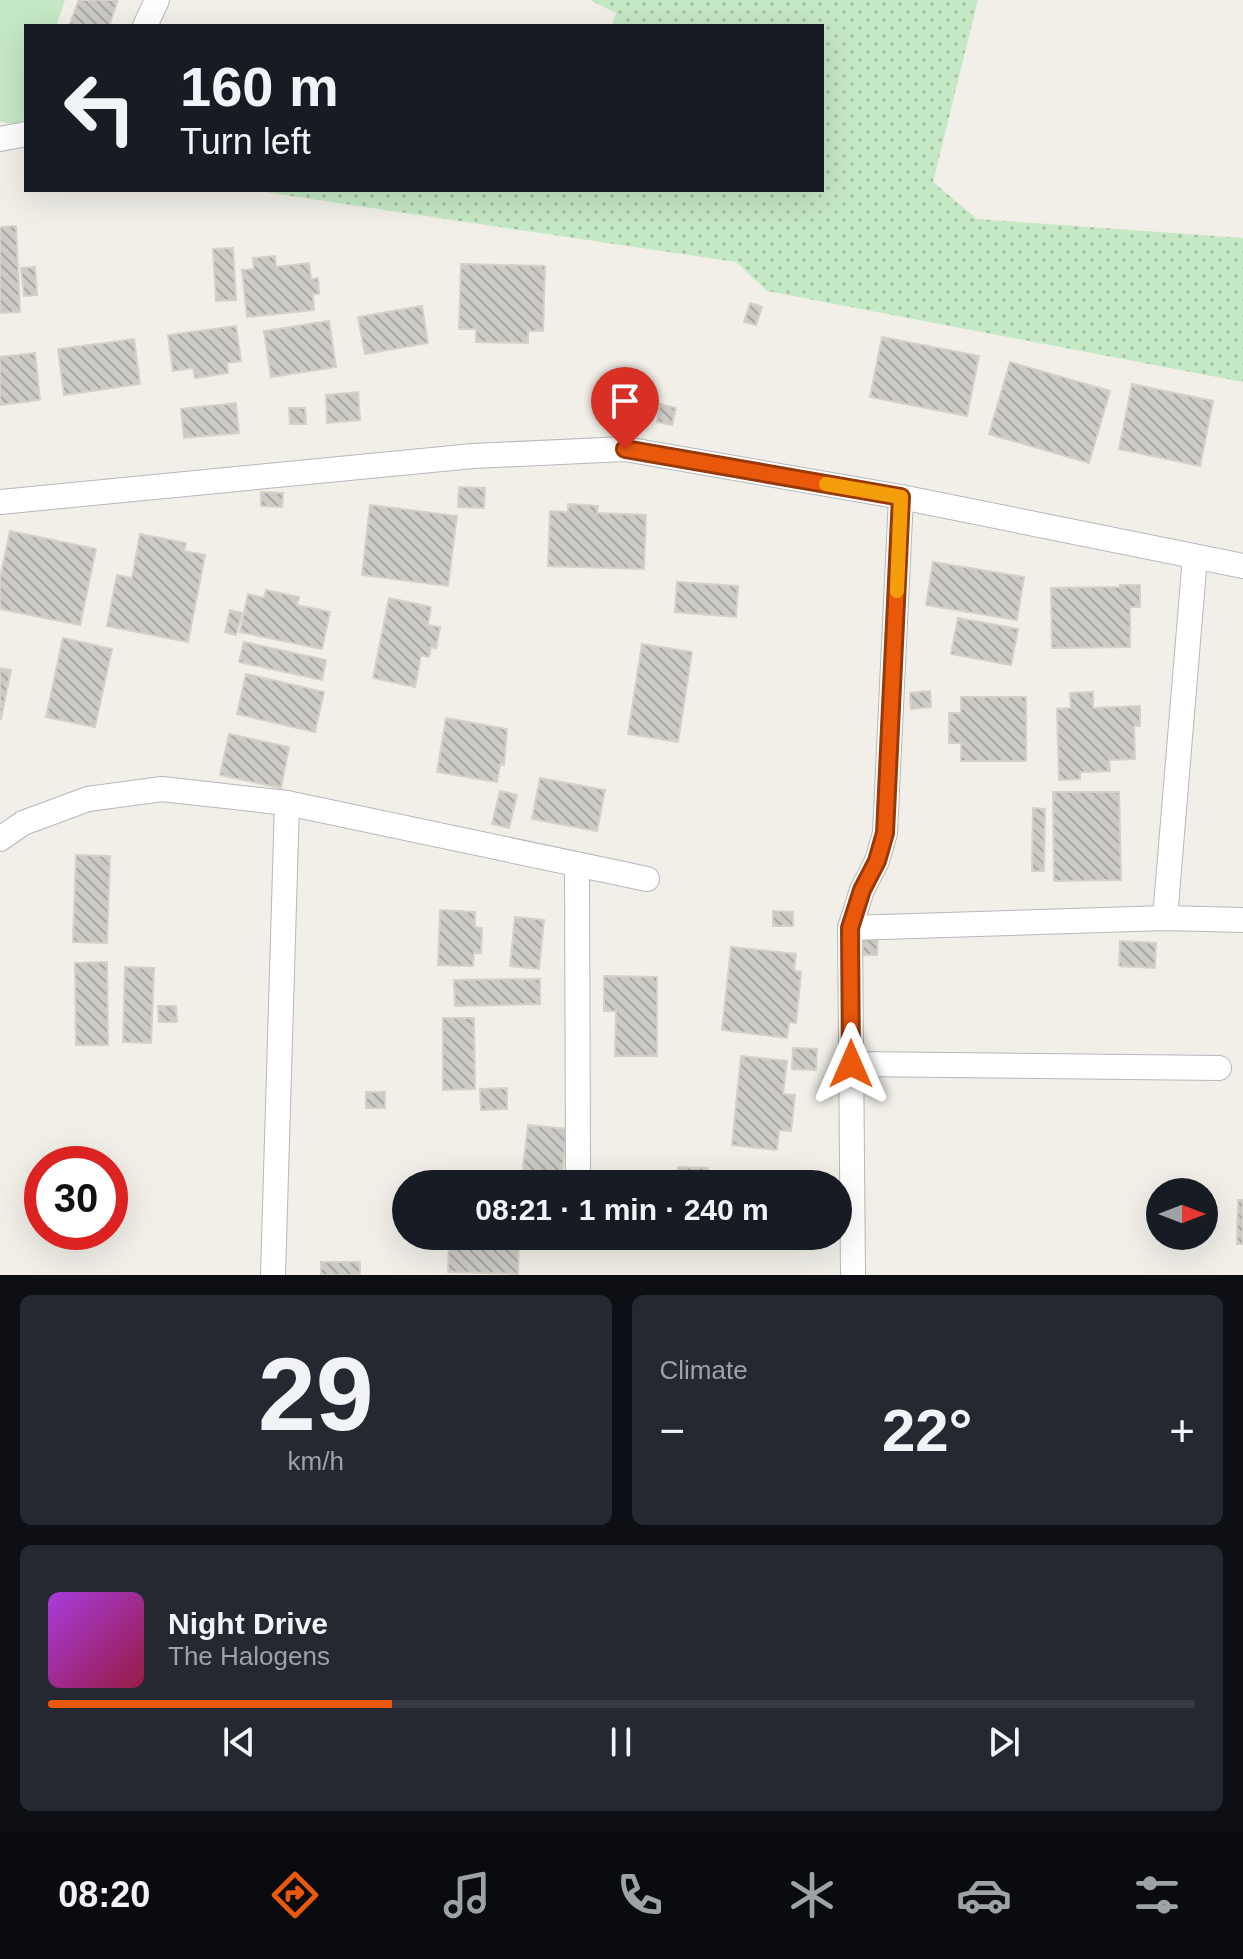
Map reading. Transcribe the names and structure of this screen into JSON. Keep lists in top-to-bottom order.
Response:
{
  "north": "right",
  "page": {
    "turn": ["160 m", "Turn left"],
    "limit": "30",
    "trip": "08:21 · 1 min · 240 m",
    "tile": [
      ["29", "km/h"],
      "Climate"
    ],
    "heat": ["−", "22°", "+"],
    "song": ["Night Drive", "The Halogens"],
    "tabs": "08:20"
  }
}
